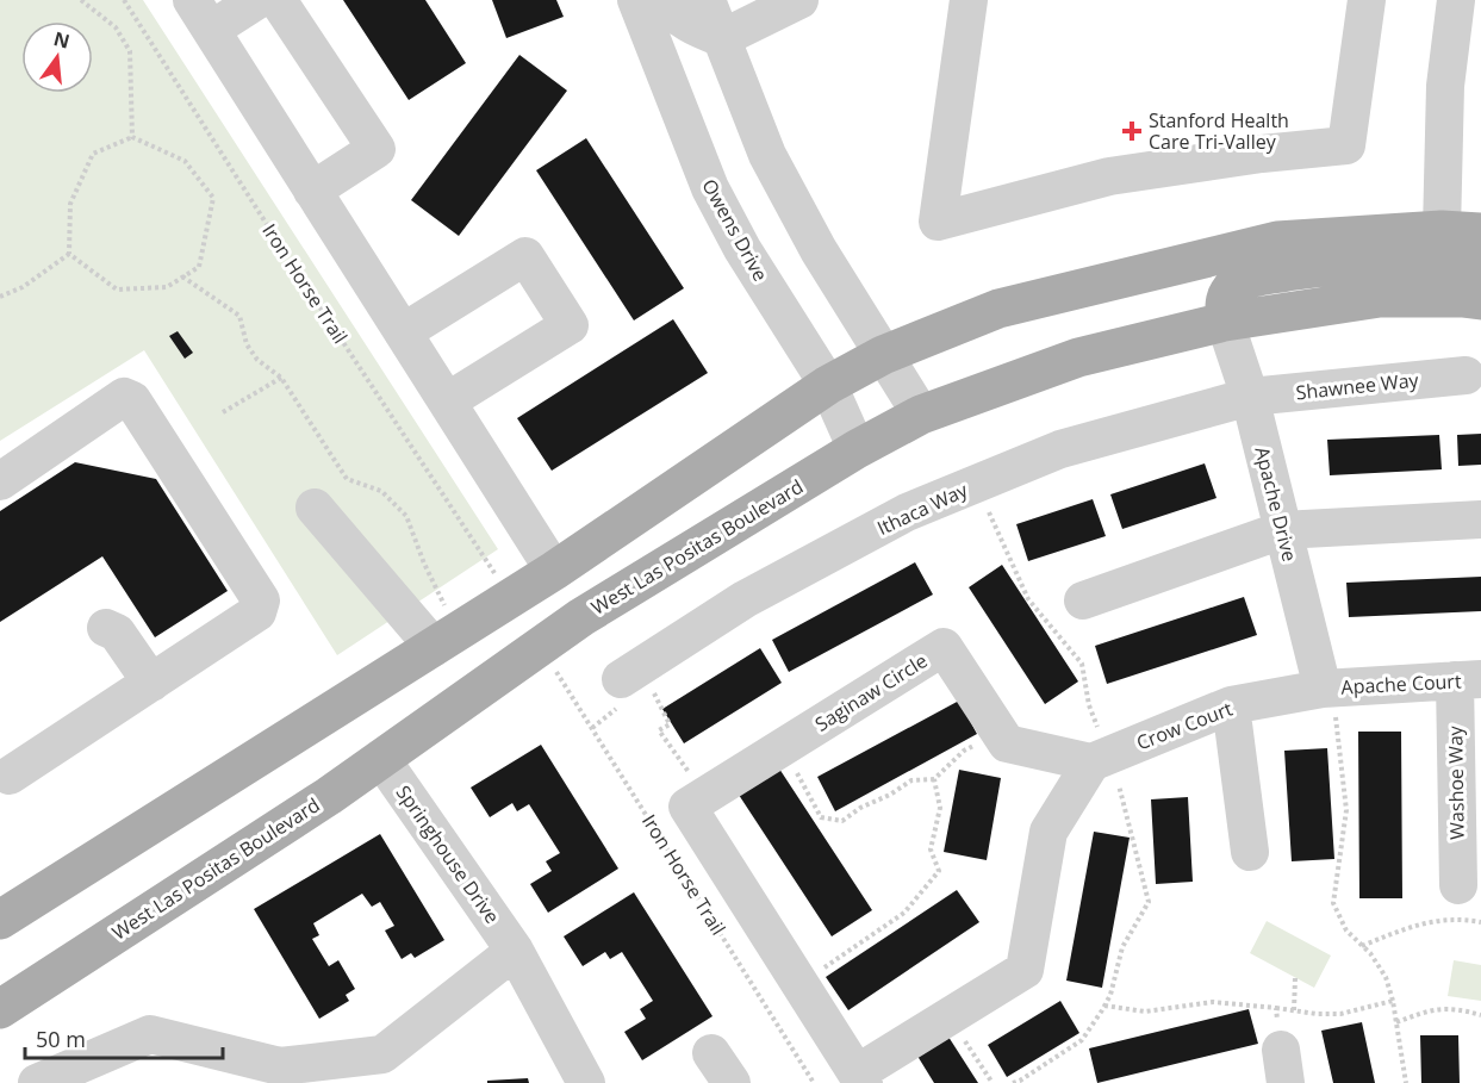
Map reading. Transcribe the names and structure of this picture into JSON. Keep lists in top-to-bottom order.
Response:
{
  "streets": {
    "main road": ["West Las Positas Boulevard"],
    "street": [
      "Owens Drive",
      "Shawnee Way",
      "Apache Drive",
      "Ithaca Way",
      "Apache Court",
      "Saginaw Circle",
      "Crow Court",
      "Washoe Way",
      "Springhouse Drive"
    ],
    "path": ["Iron Horse Trail"]
  },
  "crossings": [
    ["Owens Drive", "West Las Positas Boulevard"],
    ["Shawnee Way", "Apache Drive"],
    ["Shawnee Way", "Ithaca Way"],
    ["Apache Drive", "Ithaca Way"],
    ["Apache Drive", "West Las Positas Boulevard"],
    ["Apache Drive", "Apache Court"],
    ["Apache Drive", "Crow Court"],
    ["West Las Positas Boulevard", "Springhouse Drive"],
    ["Apache Court", "Crow Court"],
    ["Apache Court", "Washoe Way"]
  ],
  "places": {
    "health": ["Stanford Health Care Tri-Valley"]
  },
  "scale_bar": "50 m",
  "north": "top"
}
